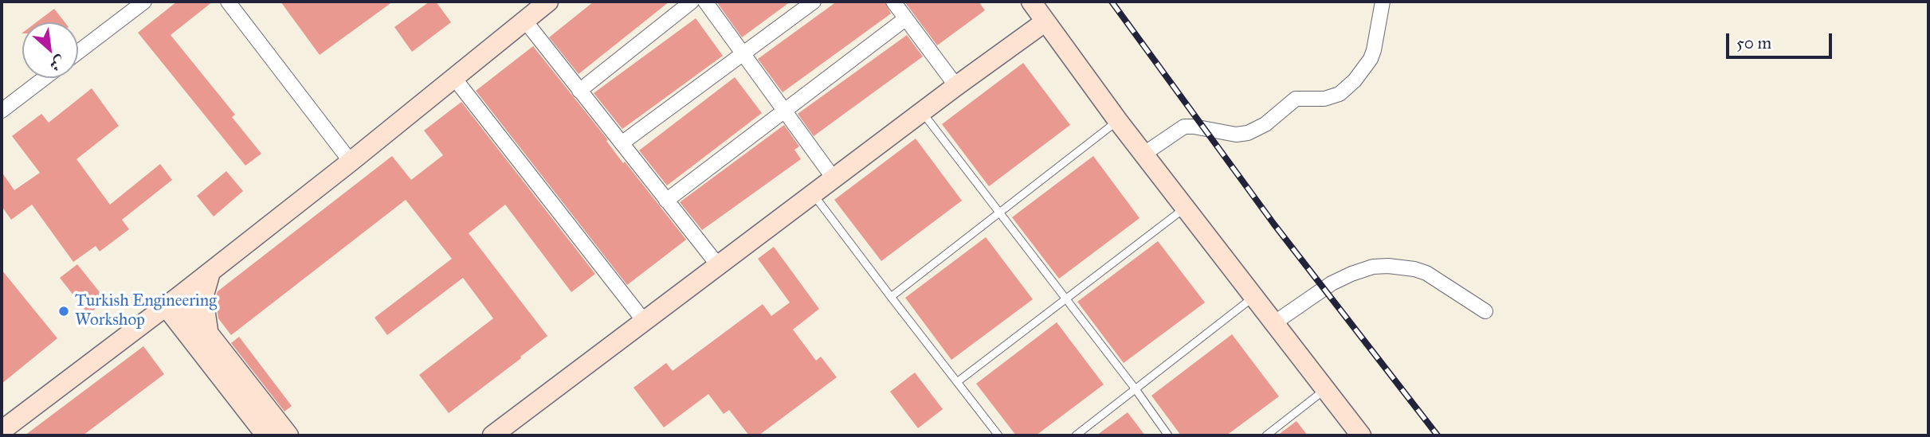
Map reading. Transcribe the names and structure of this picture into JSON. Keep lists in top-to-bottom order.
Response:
{
  "places": ["Turkish Engineering Workshop"],
  "scale_bar": "50 m",
  "north": "bottom right"
}
